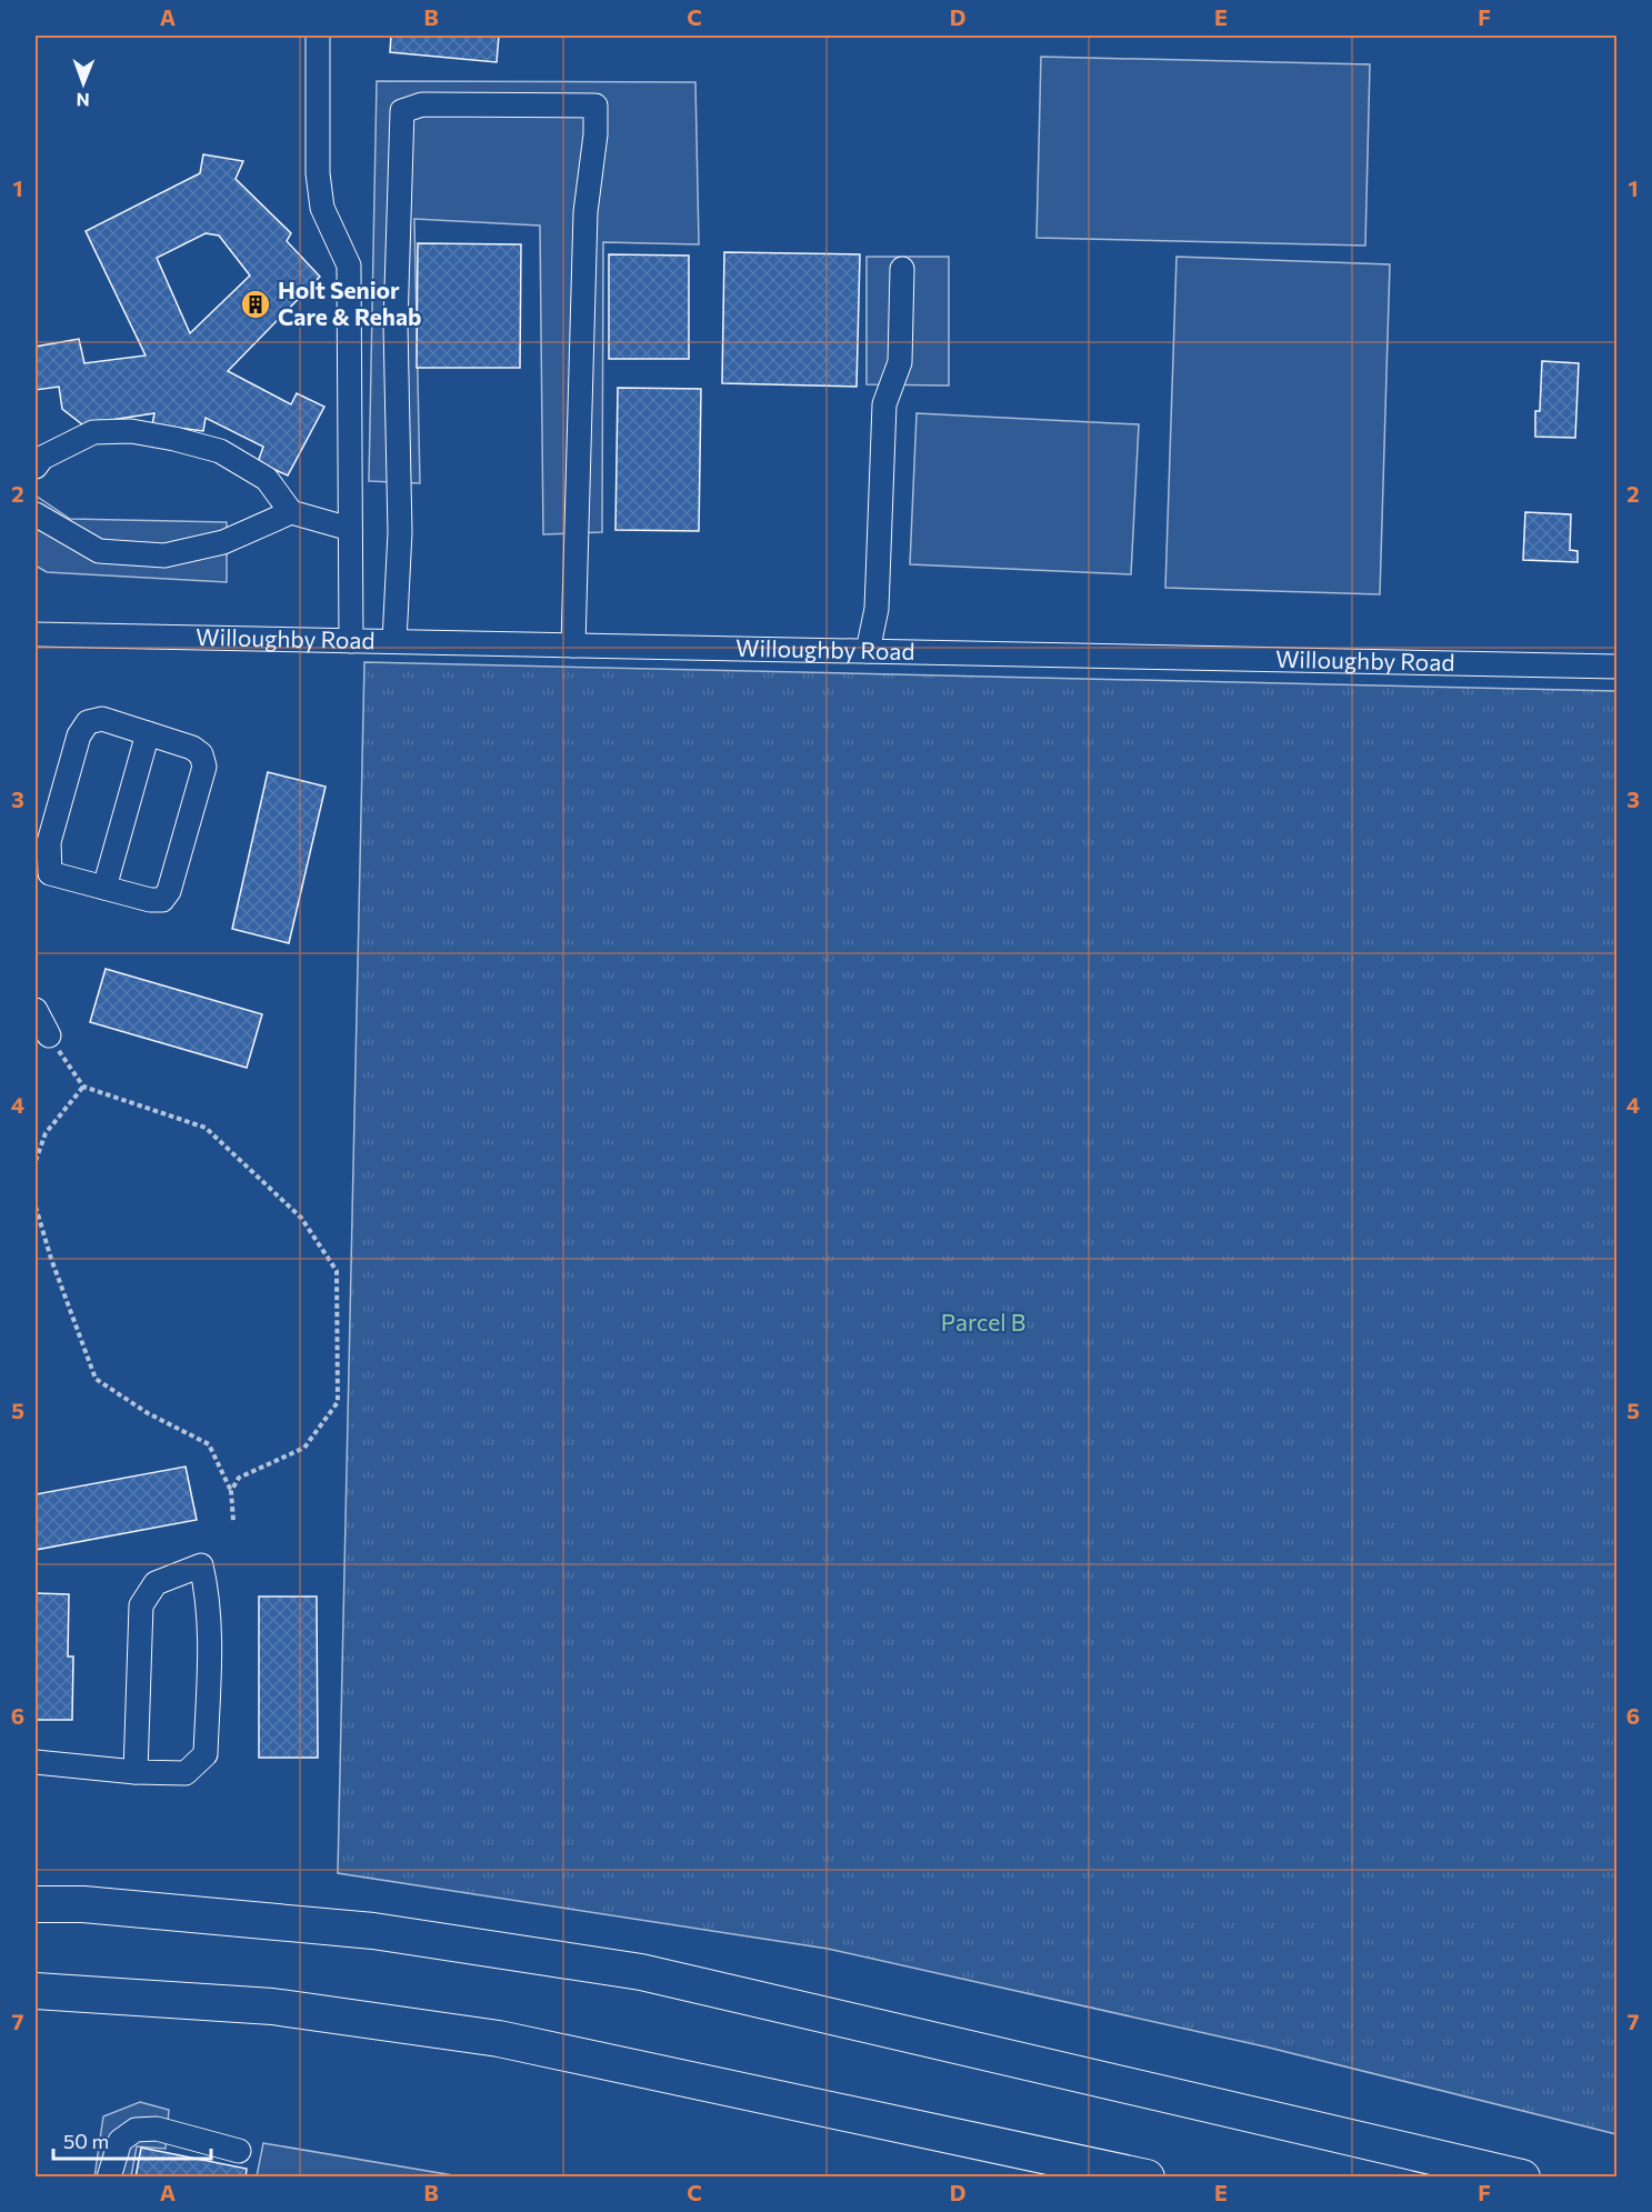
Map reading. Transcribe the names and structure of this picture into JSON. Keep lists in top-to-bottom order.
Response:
{
  "streets": {
    "street": ["Willoughby Road"]
  },
  "parks": ["Parcel B"],
  "places": {
    "building": ["Holt Senior Care & Rehab"]
  },
  "scale_bar": "50 m",
  "north": "bottom",
  "grid": {
    "columns": [
      "A",
      "B",
      "C",
      "D",
      "E",
      "F"
    ],
    "rows": [
      "1",
      "2",
      "3",
      "4",
      "5",
      "6",
      "7"
    ]
  }
}
